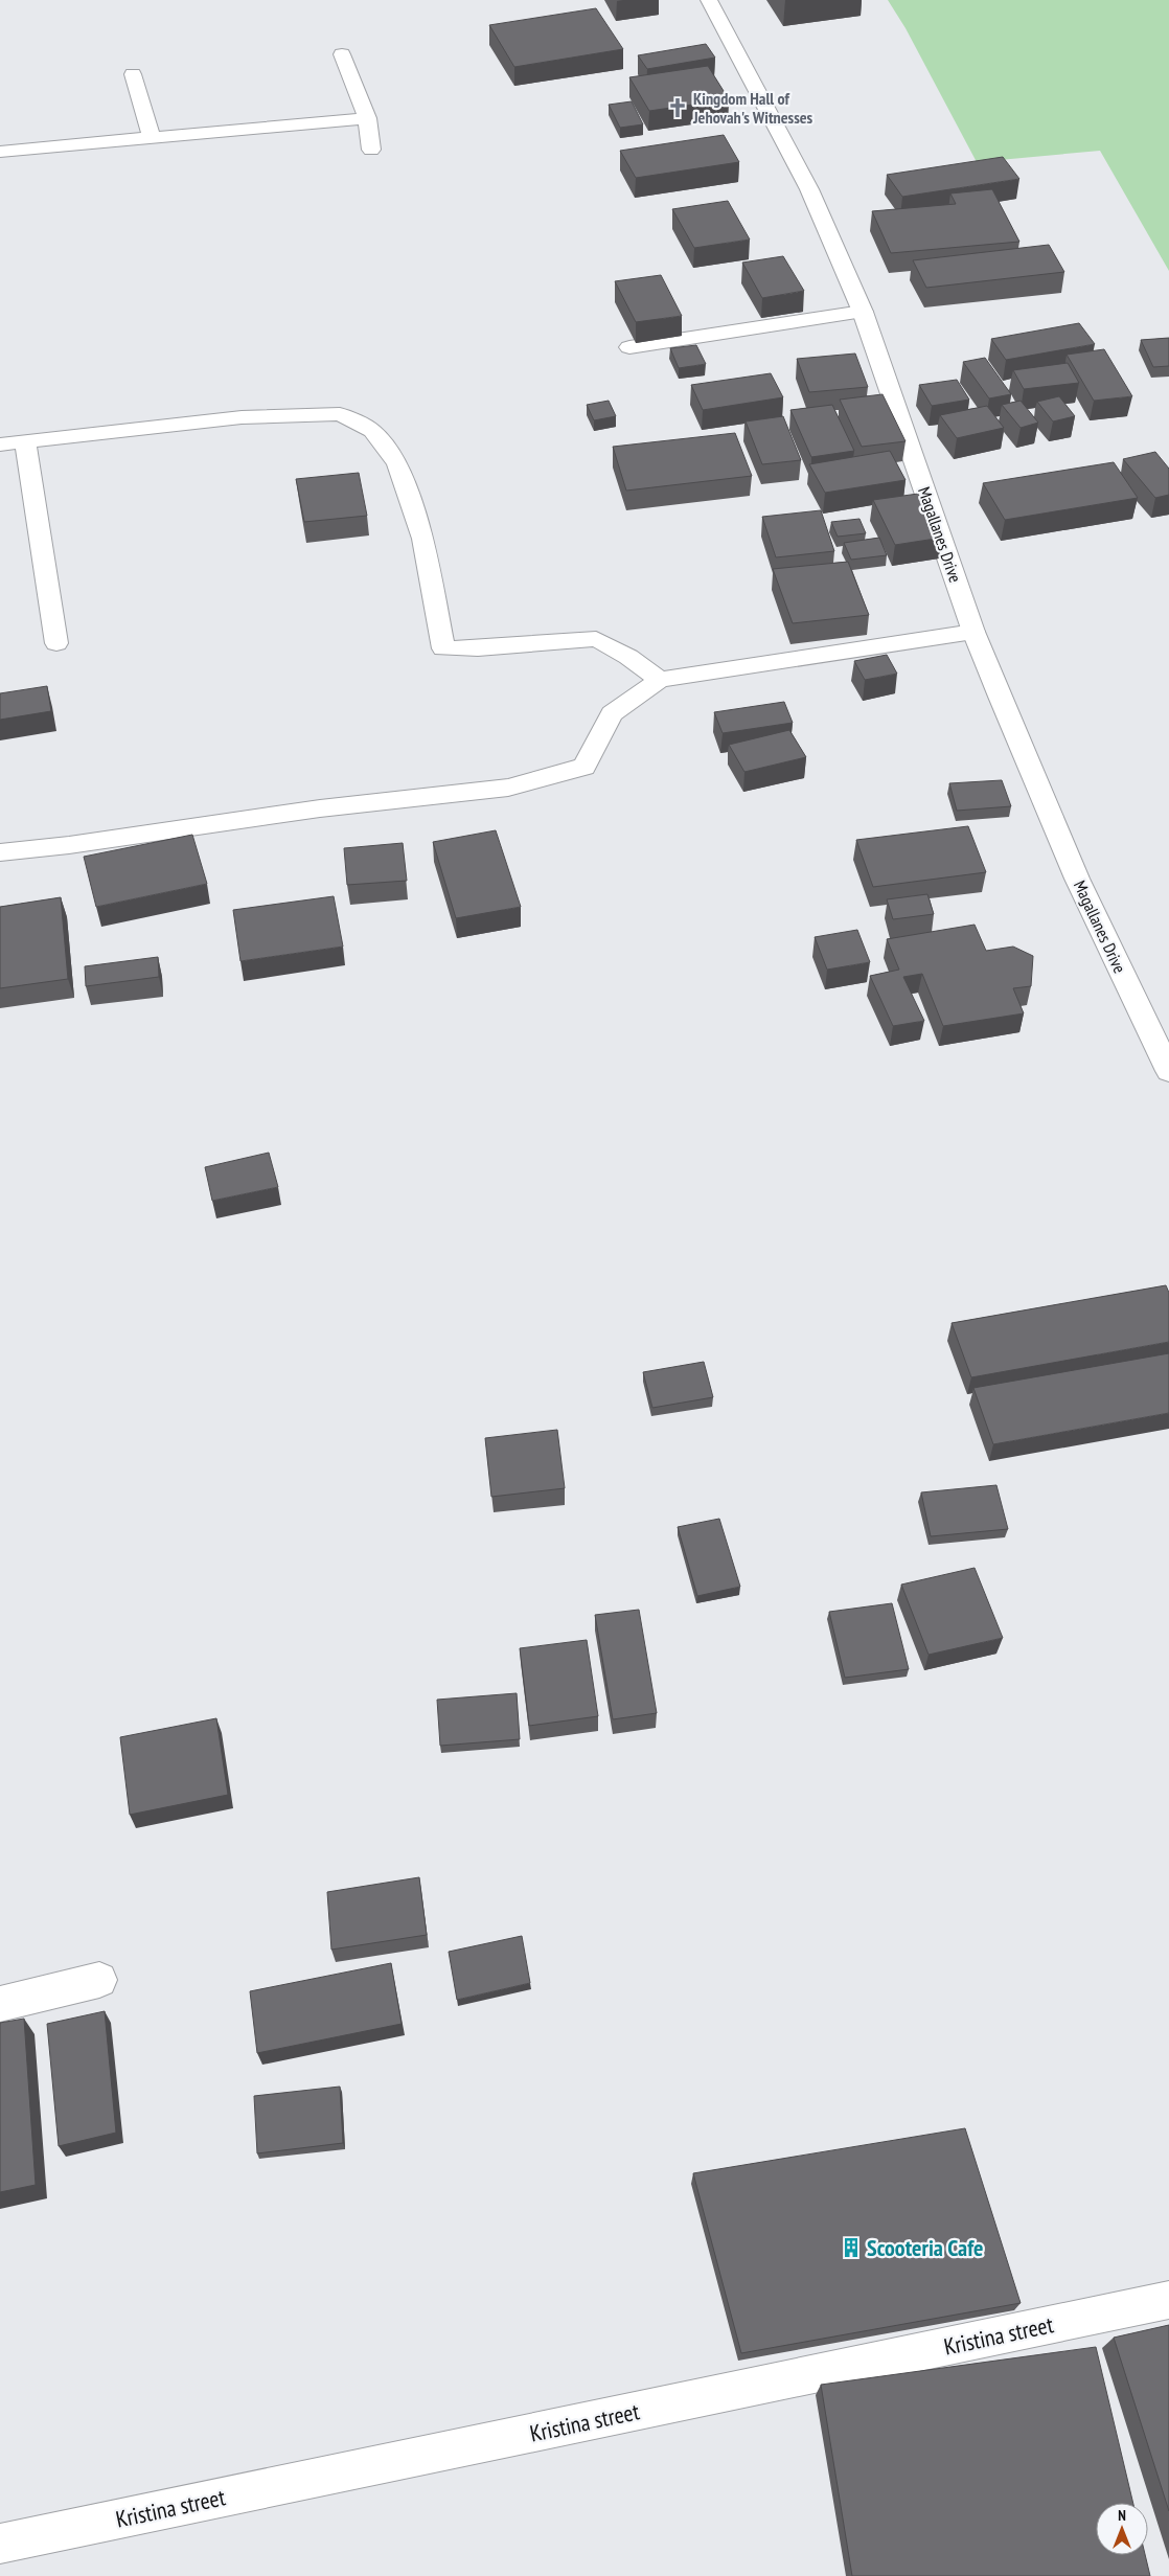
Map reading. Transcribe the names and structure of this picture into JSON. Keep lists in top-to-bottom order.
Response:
{
  "streets": {
    "street": ["Magallanes Drive", "Kristina street"]
  },
  "places": {
    "church": ["Kingdom Hall of Jehovah's Witnesses"],
    "building": ["Scooteria Cafe"]
  },
  "north": "top"
}
